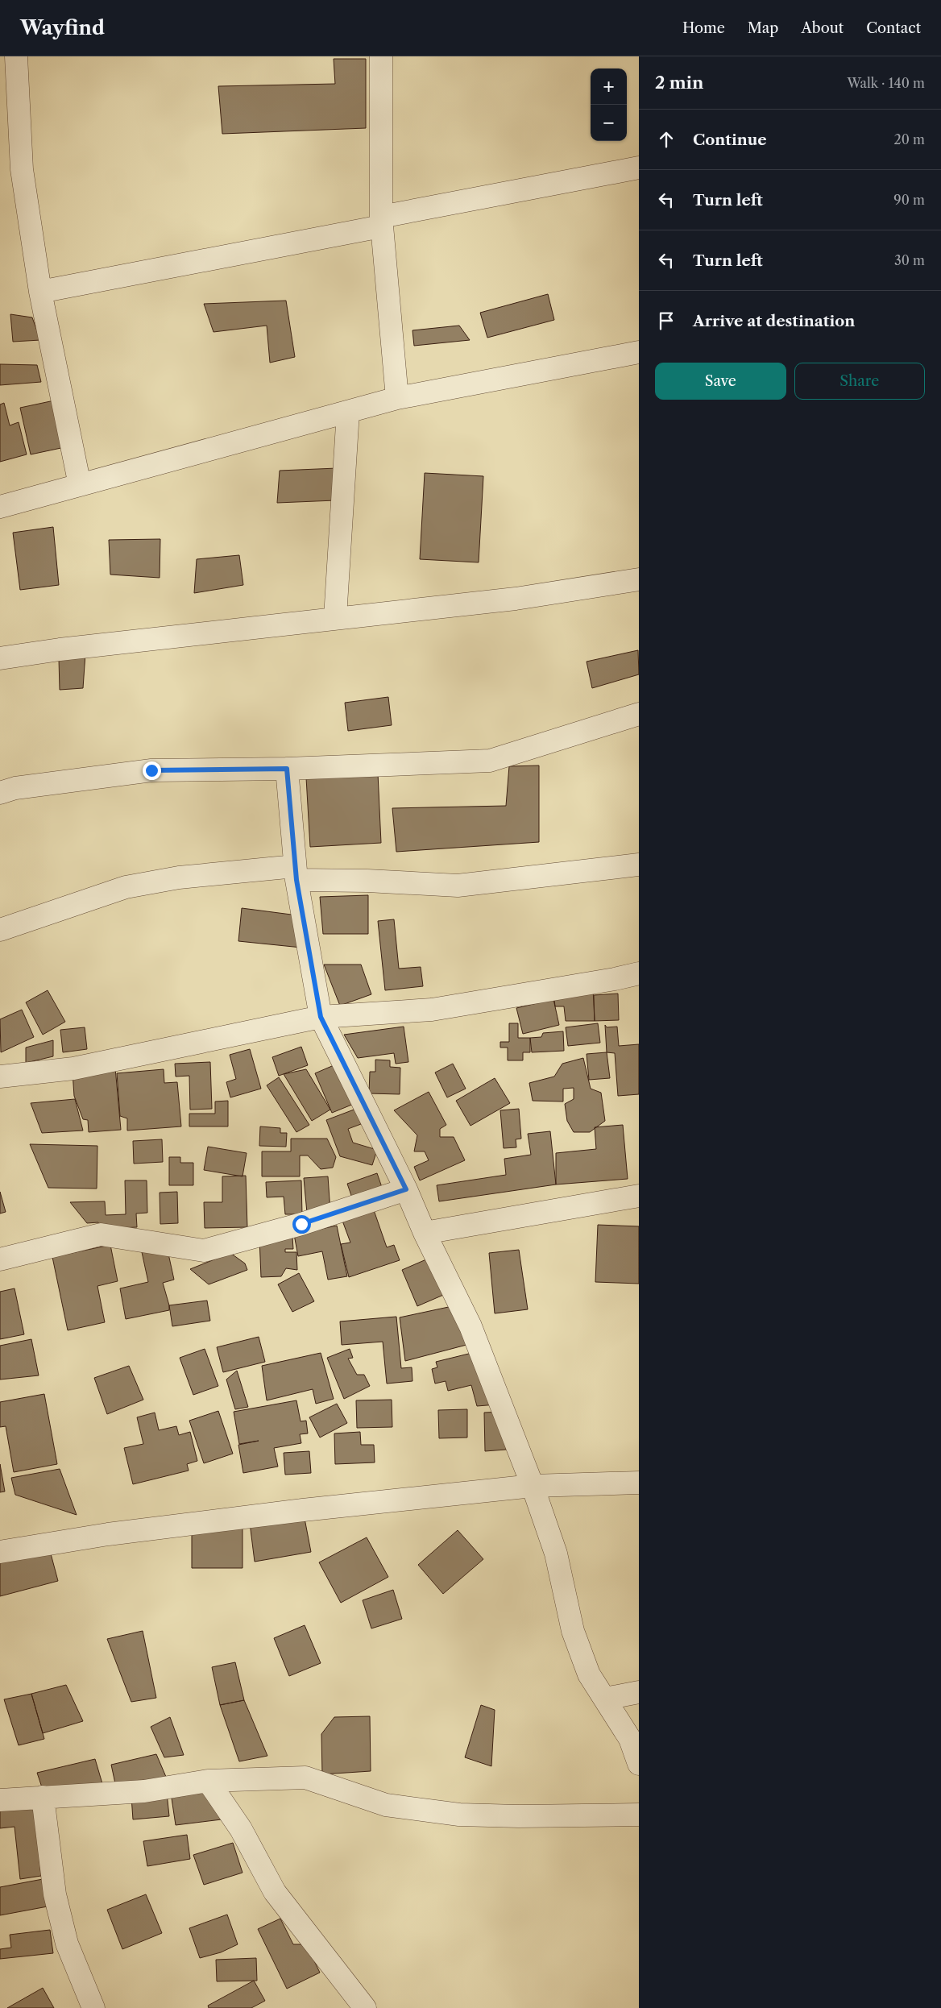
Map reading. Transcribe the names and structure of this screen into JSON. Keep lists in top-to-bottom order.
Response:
{
  "page": {
    "header": "Wayfind",
    "nav": [
      "Home",
      "Map",
      "About",
      "Contact"
    ],
    "heading": ["2 min", "Walk · 140 m"],
    "map_buttons": ["+", "−"],
    "list": [
      ["Continue", "20 m"],
      ["Turn left", "90 m"],
      ["Turn left", "30 m"],
      "Arrive at destination"
    ],
    "buttons": ["Save", "Share"]
  }
}
